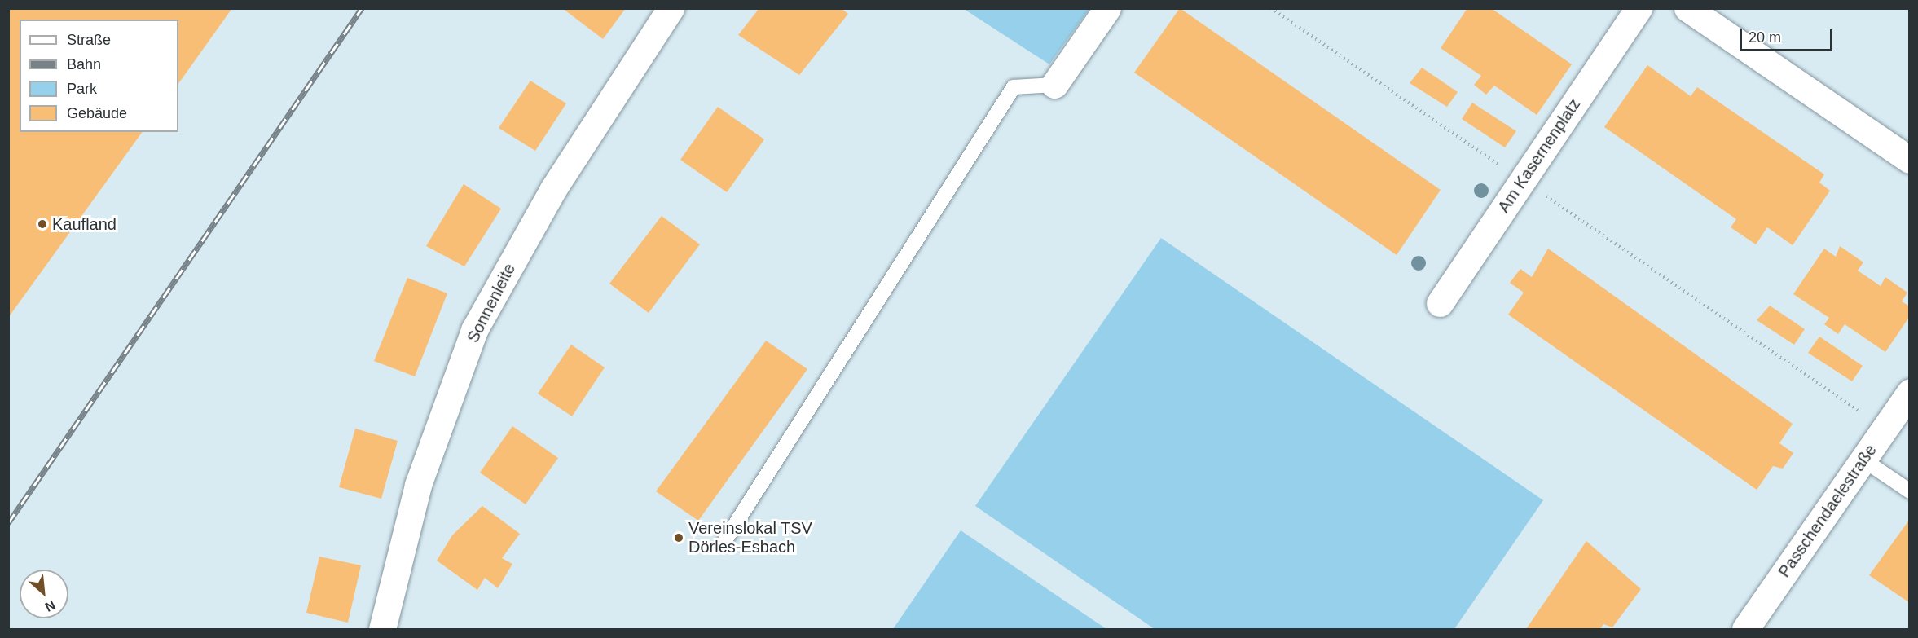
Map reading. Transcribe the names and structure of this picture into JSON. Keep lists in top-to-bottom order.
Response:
{
  "streets": {
    "street": ["Am Kasernenplatz", "Sonnenleite", "Passchendaelestraße"]
  },
  "places": ["Kaufland", "Vereinslokal TSV Dörles-Esbach"],
  "legend": [
    "Straße",
    "Bahn",
    "Park",
    "Gebäude"
  ],
  "scale_bar": "20 m",
  "north": "bottom right"
}
